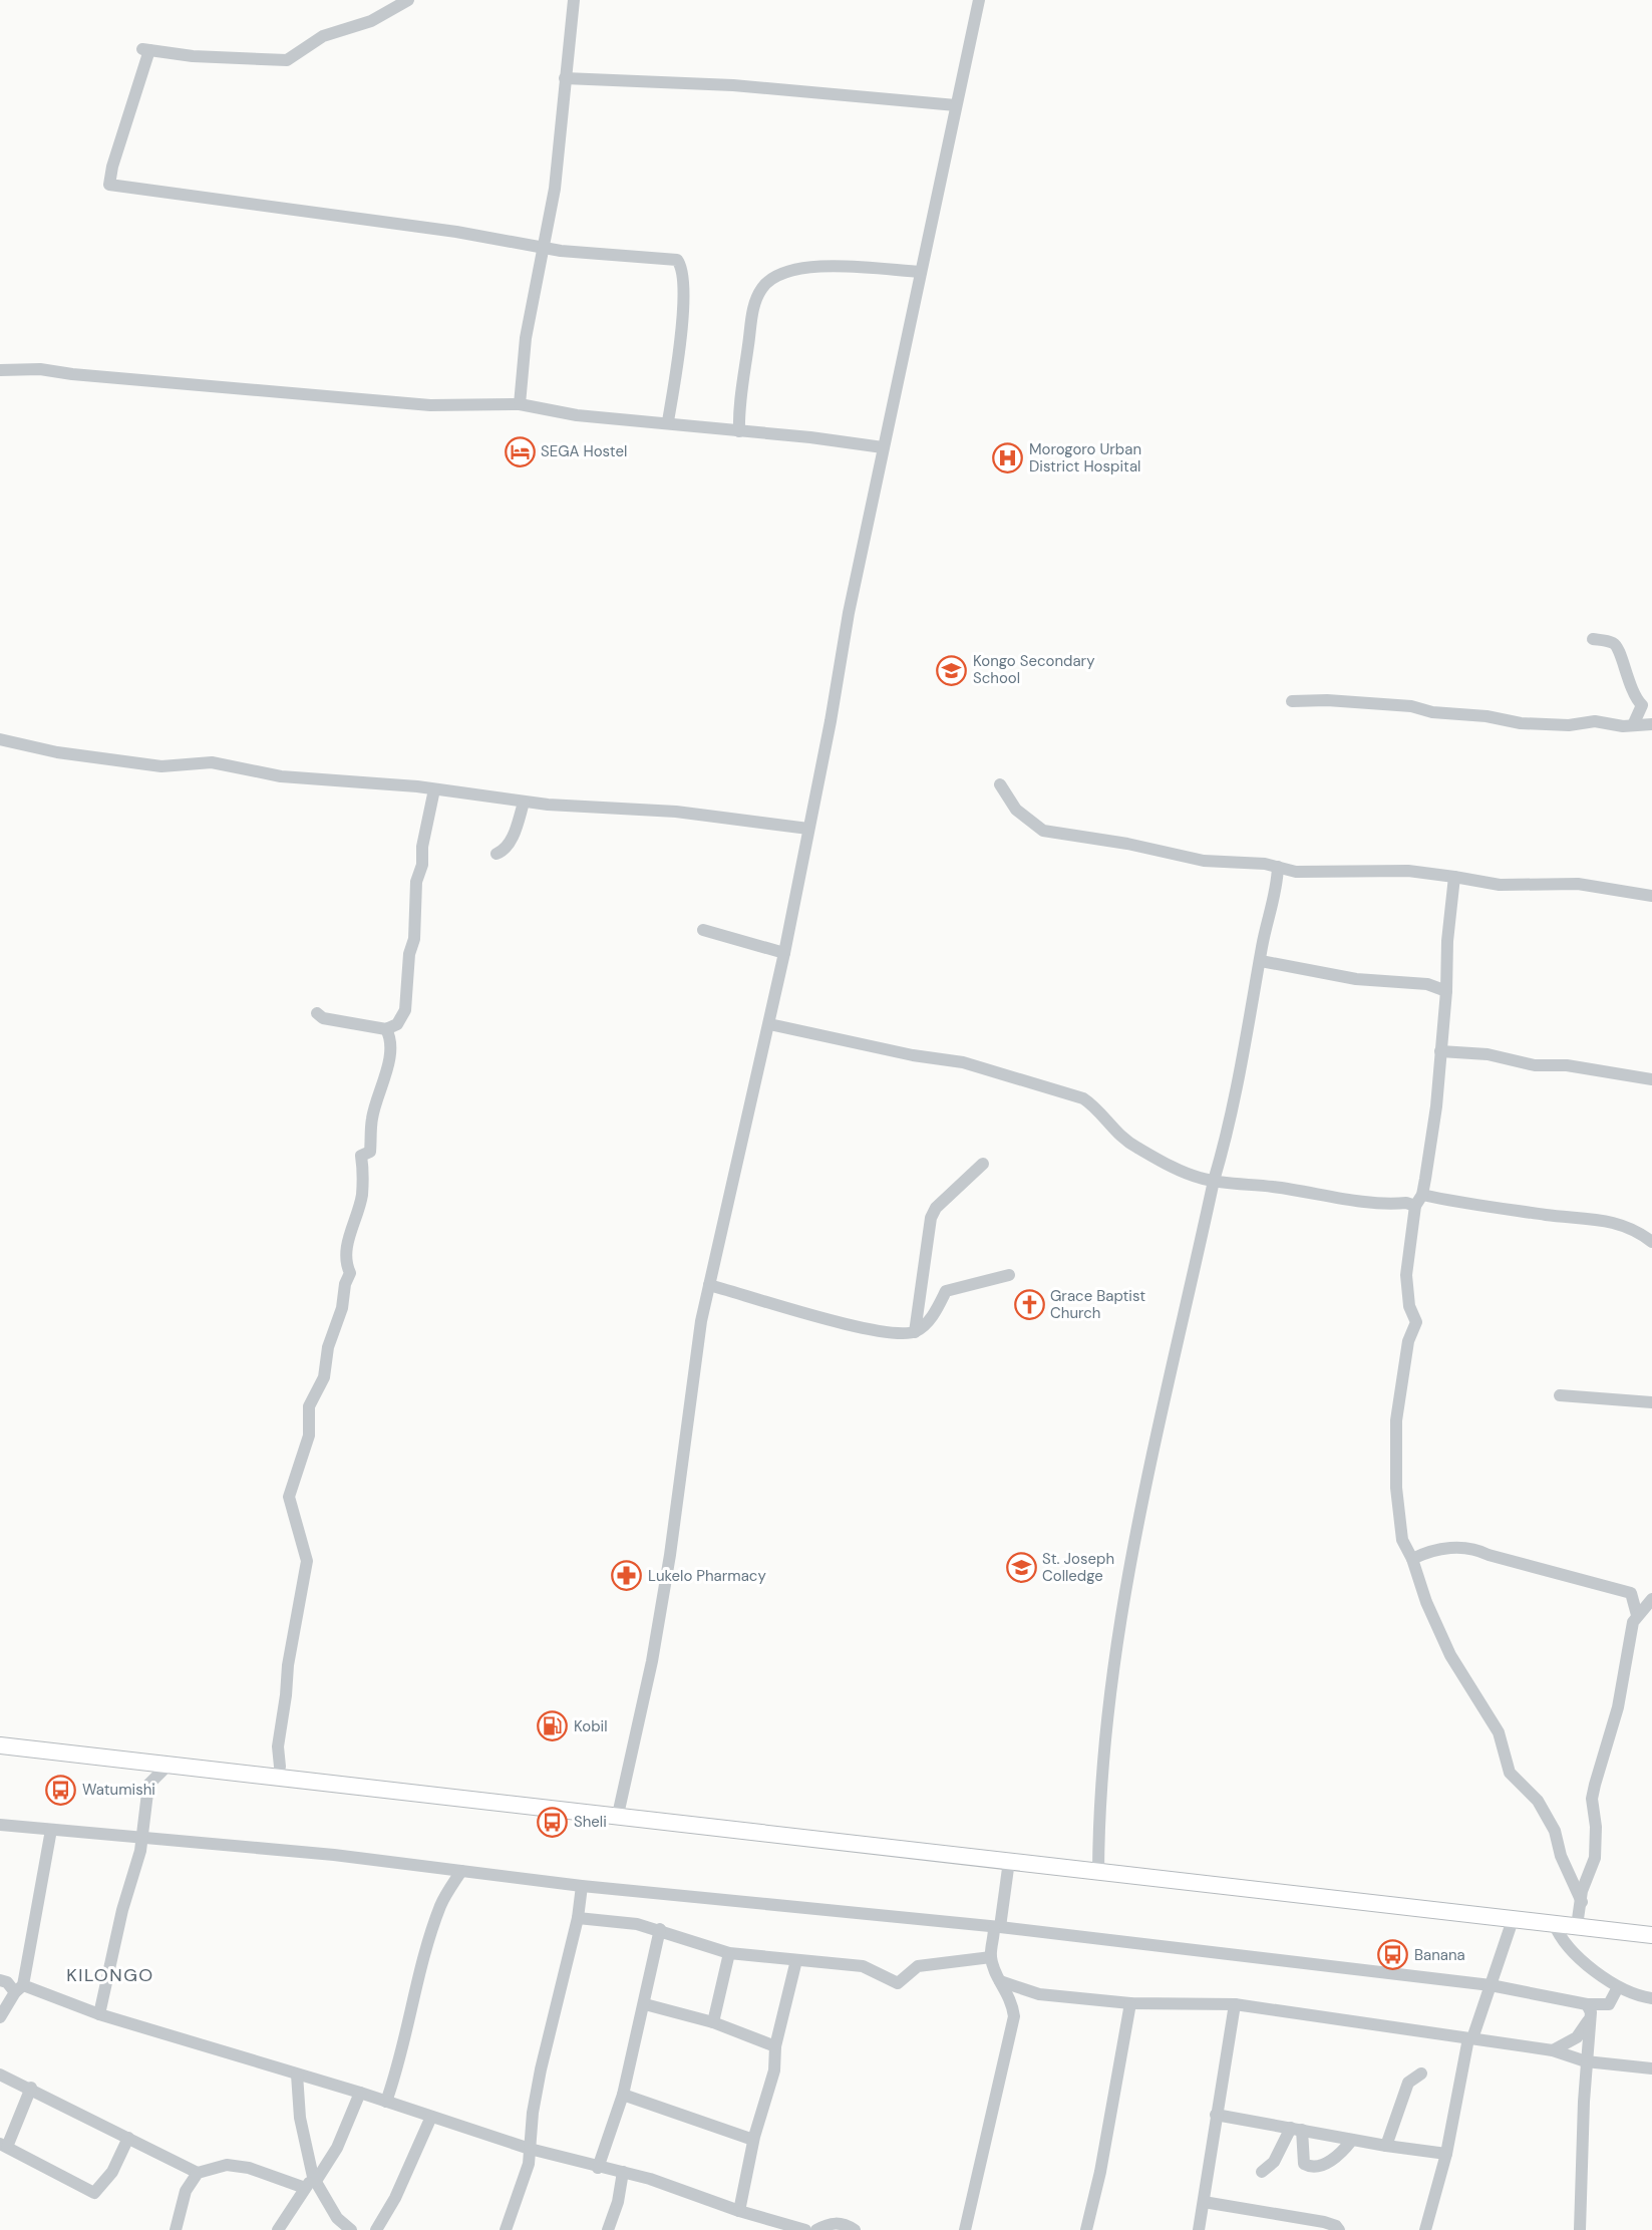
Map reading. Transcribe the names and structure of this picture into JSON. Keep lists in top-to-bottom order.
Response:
{
  "districts": ["KILONGO"],
  "places": {
    "hotel": ["SEGA Hostel"],
    "hospital": ["Morogoro Urban District Hospital"],
    "school or university": ["Kongo Secondary School", "St. Joseph Colledge"],
    "church": ["Grace Baptist Church"],
    "pharmacy": ["Lukelo Pharmacy"],
    "fuel station": ["Kobil"],
    "bus stop": ["Watumishi", "Sheli", "Banana"]
  }
}
